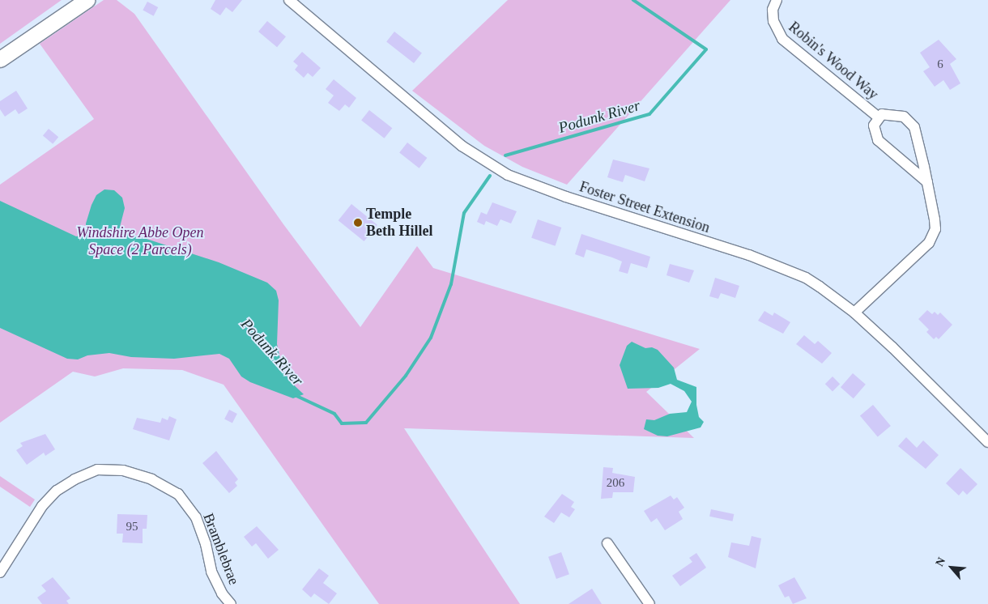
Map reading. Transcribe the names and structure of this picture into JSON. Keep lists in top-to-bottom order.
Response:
{
  "streets": {
    "street": ["Robin's Wood Way", "Foster Street Extension", "Bramblebrae"]
  },
  "crossings": [
    ["Robin's Wood Way", "Foster Street Extension"]
  ],
  "water": ["Podunk River"],
  "parks": ["Windshire Abbe Open Space (2 Parcels)"],
  "places": ["Temple Beth Hillel"],
  "house_numbers": ["6", "206", "95"],
  "north": "top left"
}
